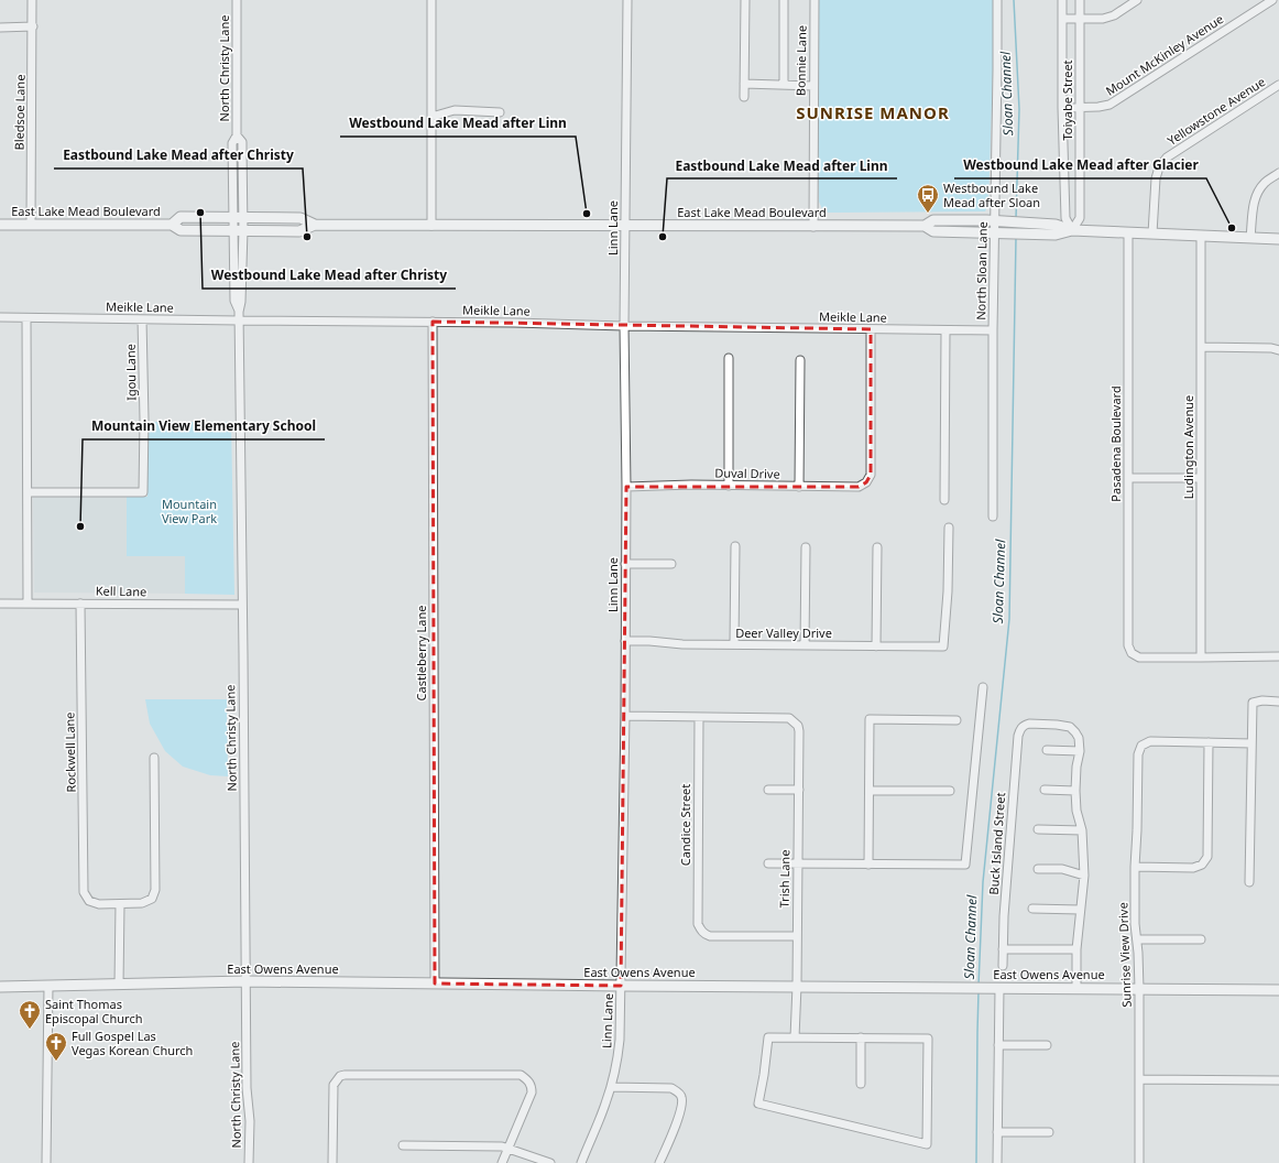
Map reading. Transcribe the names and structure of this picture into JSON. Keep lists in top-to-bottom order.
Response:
{
  "streets": {
    "main road": ["East Lake Mead Boulevard", "East Owens Avenue"],
    "street": [
      "Mount McKinley Avenue",
      "Bonnie Lane",
      "North Christy Lane",
      "Toiyabe Street",
      "Yellowstone Avenue",
      "Bledsoe Lane",
      "Linn Lane",
      "North Sloan Lane",
      "Meikle Lane",
      "Igou Lane",
      "Pasadena Boulevard",
      "Ludington Avenue",
      "Duval Drive",
      "Kell Lane",
      "Deer Valley Drive",
      "Castleberry Lane",
      "Rockwell Lane",
      "Candice Street",
      "Buck Island Street",
      "Trish Lane",
      "Sunrise View Drive"
    ]
  },
  "crossings": [
    ["Mount McKinley Avenue", "Toiyabe Street"],
    ["Bonnie Lane", "East Lake Mead Boulevard"],
    ["North Christy Lane", "East Lake Mead Boulevard"],
    ["North Christy Lane", "Meikle Lane"],
    ["North Christy Lane", "Kell Lane"],
    ["North Christy Lane", "East Owens Avenue"],
    ["Toiyabe Street", "East Lake Mead Boulevard"],
    ["Yellowstone Avenue", "East Lake Mead Boulevard"],
    ["Bledsoe Lane", "East Lake Mead Boulevard"],
    ["East Lake Mead Boulevard", "Linn Lane"],
    ["East Lake Mead Boulevard", "North Sloan Lane"],
    ["East Lake Mead Boulevard", "Pasadena Boulevard"],
    ["East Lake Mead Boulevard", "Ludington Avenue"],
    ["Linn Lane", "Meikle Lane"],
    ["Linn Lane", "Duval Drive"],
    ["Linn Lane", "Deer Valley Drive"],
    ["Linn Lane", "East Owens Avenue"],
    ["North Sloan Lane", "Meikle Lane"],
    ["Meikle Lane", "Igou Lane"],
    ["Meikle Lane", "Duval Drive"],
    ["Meikle Lane", "Castleberry Lane"],
    ["Pasadena Boulevard", "Ludington Avenue"],
    ["Kell Lane", "Rockwell Lane"],
    ["Castleberry Lane", "East Owens Avenue"],
    ["Candice Street", "Trish Lane"],
    ["Trish Lane", "East Owens Avenue"],
    ["Sunrise View Drive", "East Owens Avenue"]
  ],
  "districts": ["SUNRISE MANOR"],
  "water": ["Sloan Channel"],
  "parks": ["Mountain View Park"],
  "places": {
    "other": [
      "Westbound Lake Mead after Christy",
      "Westbound Lake Mead after Linn",
      "Westbound Lake Mead after Glacier",
      "Eastbound Lake Mead after Christy",
      "Eastbound Lake Mead after Linn",
      "Mountain View Elementary School"
    ],
    "bus stop": ["Westbound Lake Mead after Sloan"],
    "church": ["Saint Thomas Episcopal Church", "Full Gospel Las Vegas Korean Church"]
  }
}
